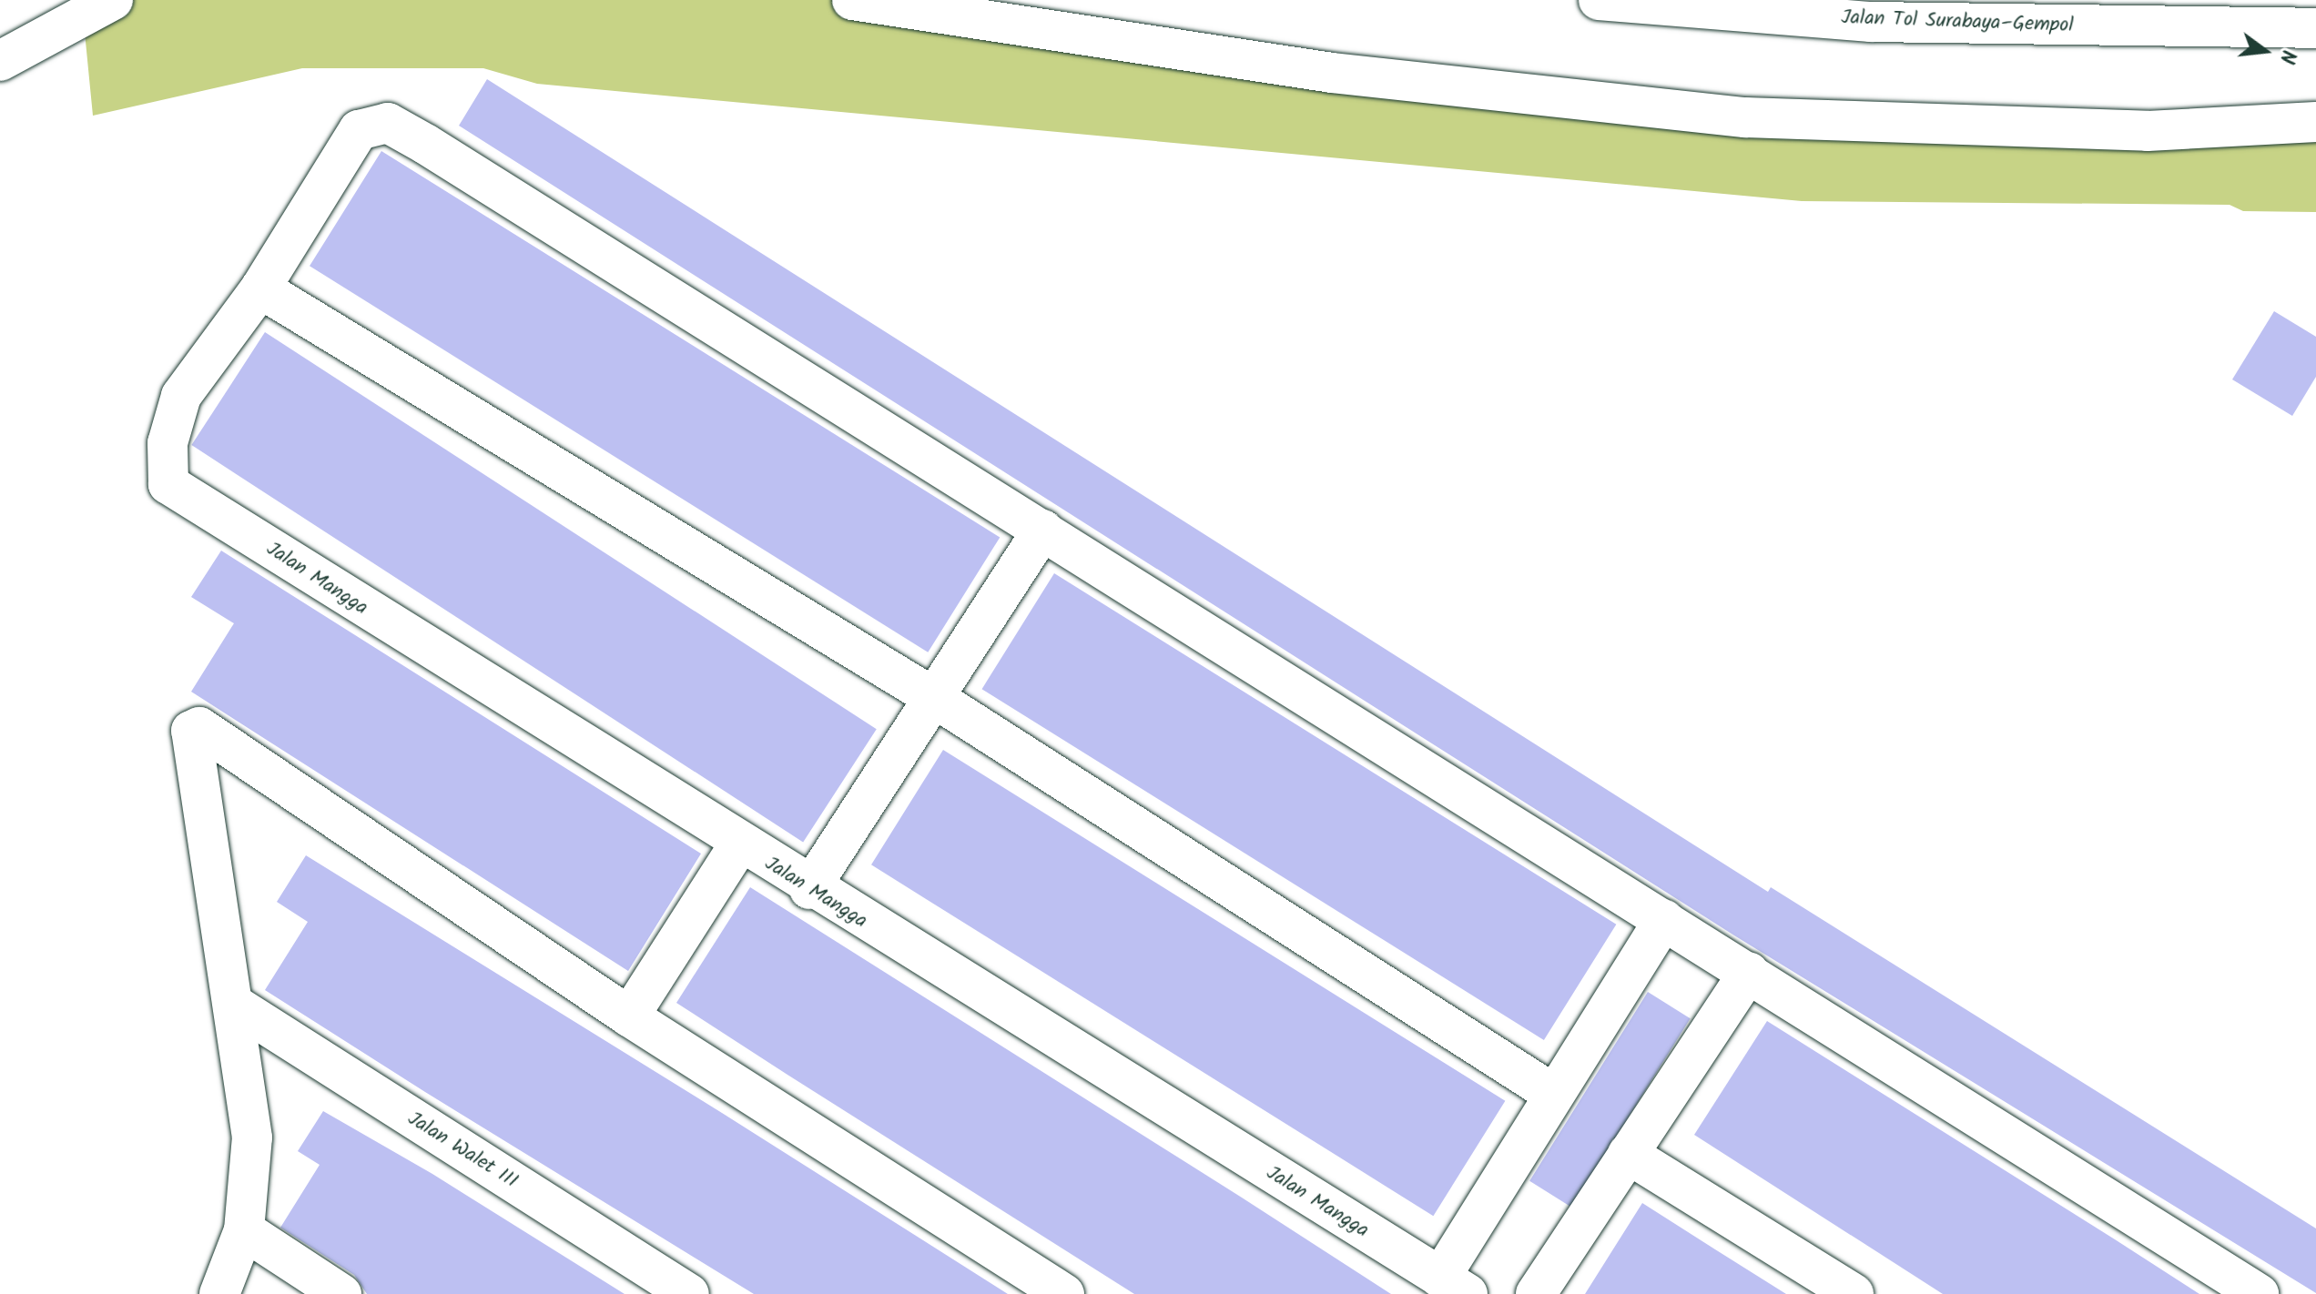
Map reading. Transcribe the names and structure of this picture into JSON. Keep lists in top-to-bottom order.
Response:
{
  "streets": {
    "main road": ["Jalan Tol Surabaya–Gempol", "Jalan Mangga", "Jalan Walet III"]
  },
  "north": "right"
}
